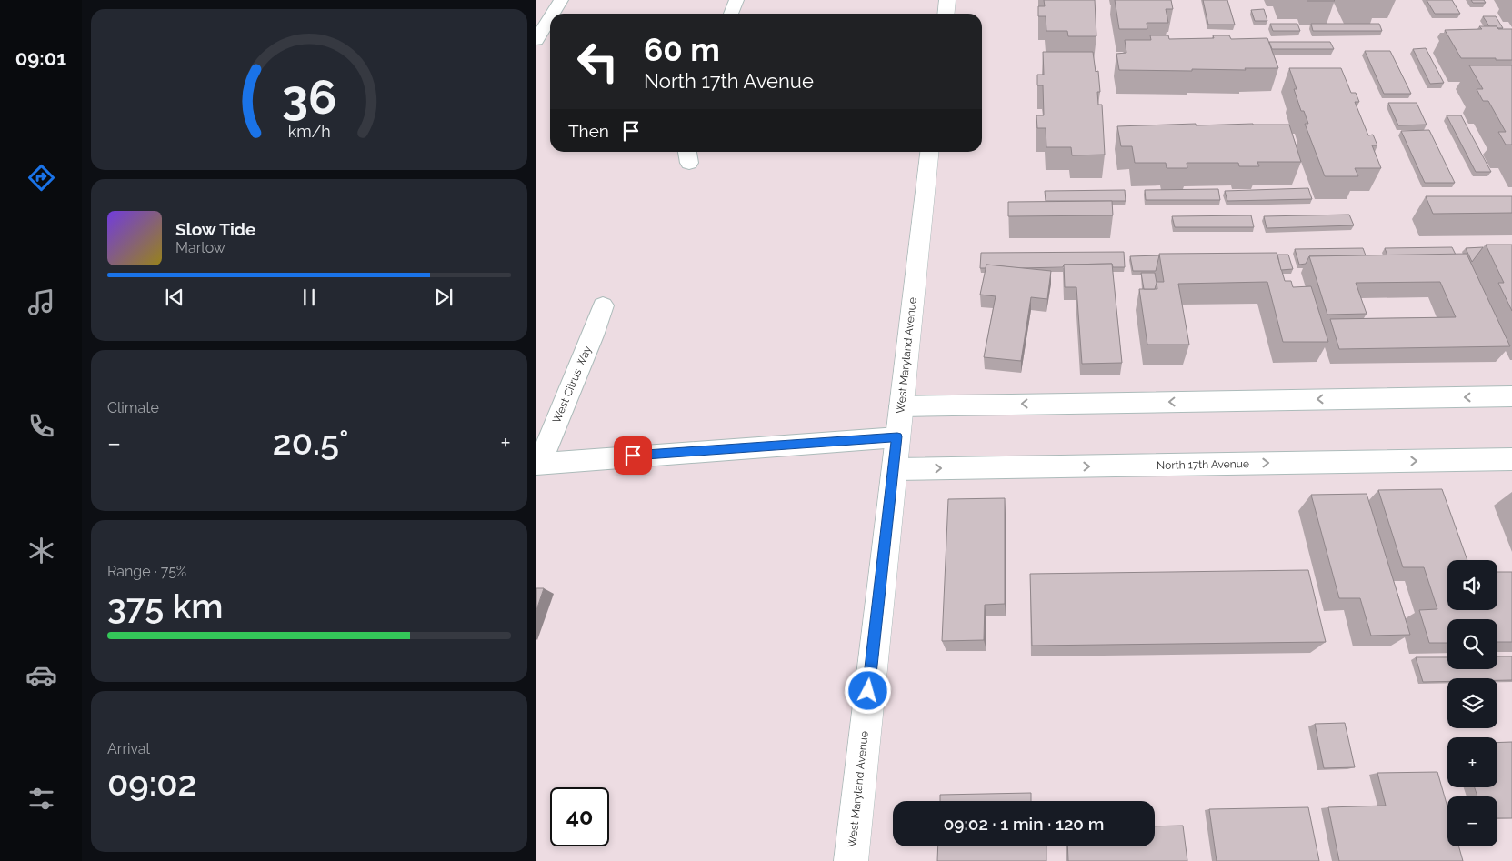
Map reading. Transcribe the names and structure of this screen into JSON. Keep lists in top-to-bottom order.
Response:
{
  "streets": {
    "street": ["West Maryland Avenue", "West Citrus Way", "North 17th Avenue"]
  },
  "crossings": [
    ["West Maryland Avenue", "North 17th Avenue"]
  ],
  "page": {
    "tabs": "09:01",
    "turn": ["60 m", "North 17th Avenue"],
    "then": "Then",
    "song": ["Slow Tide", "Marlow"],
    "tile": [
      "Climate",
      ["Range · 75%", "375 km"],
      ["Arrival", "09:02"]
    ],
    "heat": ["−", "20.5°", "+"],
    "map_buttons": ["+", "−"],
    "limit": "40",
    "trip": "09:02 · 1 min · 120 m",
    "gauge": ["36", "km/h"]
  }
}
